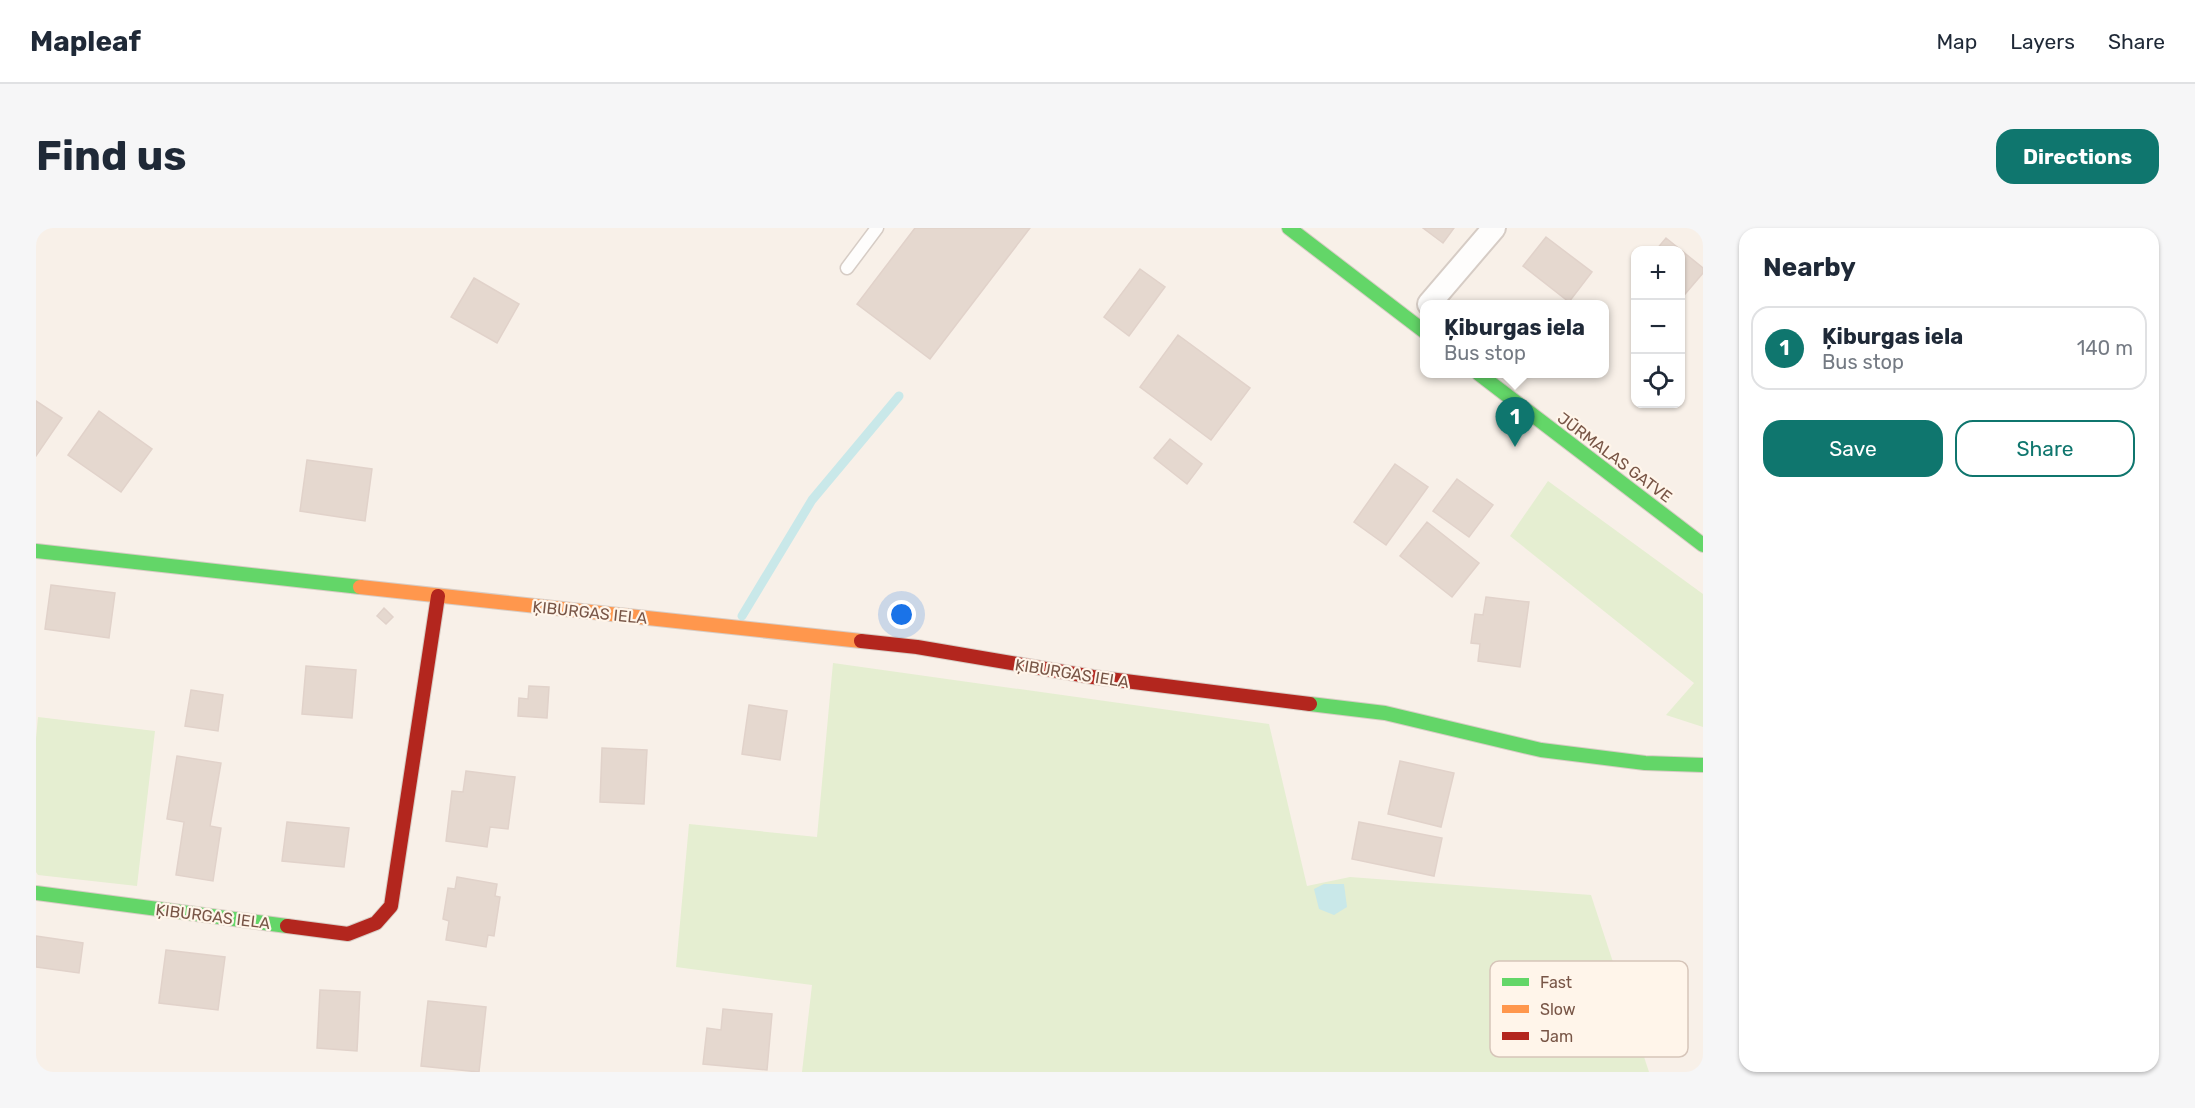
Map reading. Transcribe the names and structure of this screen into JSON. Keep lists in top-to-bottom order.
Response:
{
  "streets": {
    "street": ["JŪRMALAS GATVE", "ĶIBURGAS IELA"]
  },
  "legend": ["Fast", "Slow", "Jam"],
  "page": {
    "header": "Mapleaf",
    "nav": ["Map", "Layers", "Share"],
    "buttons": [
      "Directions",
      ["Save", "Share"]
    ],
    "title": "Find us",
    "heading": "Nearby",
    "map_buttons": ["+", "−"],
    "popup": ["Ķiburgas iela", "Bus stop"],
    "list": [
      {
        "mark": "1",
        "name": "Ķiburgas iela",
        "note": "Bus stop",
        "value": "140 m"
      }
    ],
    "pins": "1"
  }
}
